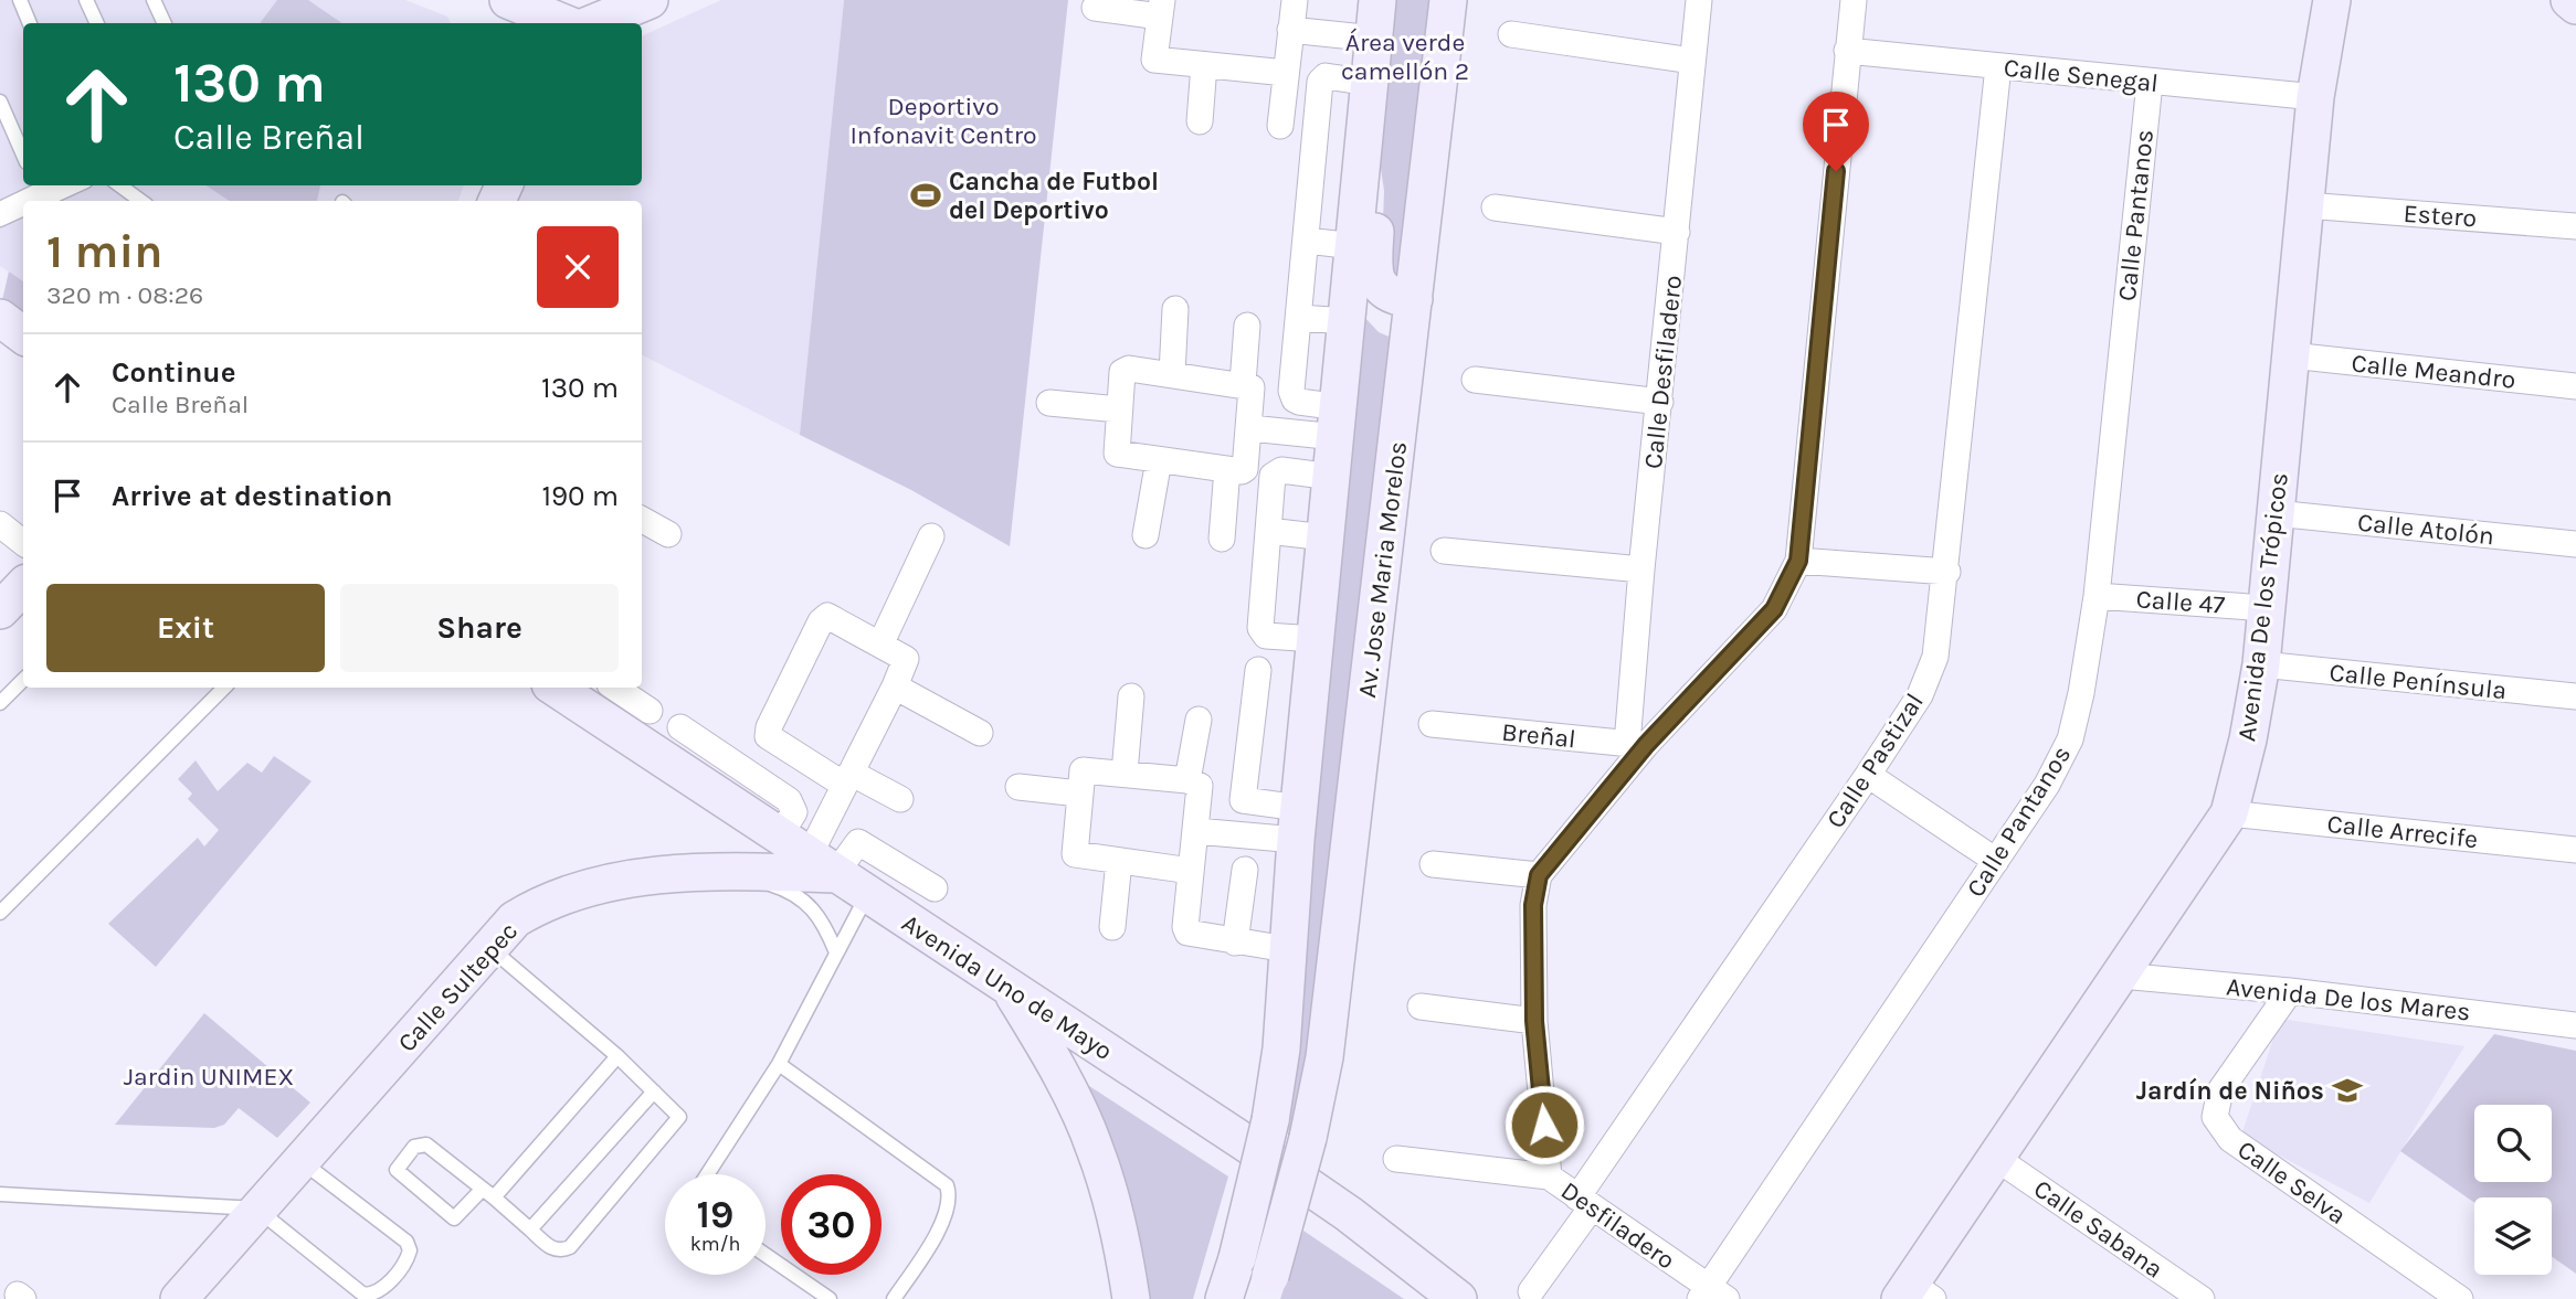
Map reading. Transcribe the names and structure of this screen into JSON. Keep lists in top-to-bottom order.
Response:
{
  "streets": {
    "main road": [
      "Av. Jose Maria Morelos",
      "Avenida De los Trópicos",
      "Calle Sultepec",
      "Avenida Uno de Mayo"
    ],
    "street": [
      "Calle Senegal",
      "Calle Pantanos",
      "Estero",
      "Calle Meandro",
      "Calle Desfiladero",
      "Calle Atolón",
      "Calle 47",
      "Calle Península",
      "Breñal",
      "Calle Pastizal",
      "Calle Arrecife",
      "Avenida De los Mares",
      "Calle Selva",
      "Desfiladero",
      "Calle Sabana"
    ]
  },
  "crossings": [
    ["Calle Senegal", "Calle Pantanos"],
    ["Calle Senegal", "Avenida De los Trópicos"],
    ["Calle Senegal", "Calle Pastizal"],
    ["Calle Pantanos", "Calle 47"],
    ["Calle Pantanos", "Desfiladero"],
    ["Estero", "Avenida De los Trópicos"],
    ["Calle Meandro", "Avenida De los Trópicos"],
    ["Calle Desfiladero", "Breñal"],
    ["Calle Atolón", "Avenida De los Trópicos"],
    ["Calle 47", "Avenida De los Trópicos"],
    ["Avenida De los Trópicos", "Calle Península"],
    ["Avenida De los Trópicos", "Calle Arrecife"],
    ["Avenida De los Trópicos", "Avenida De los Mares"],
    ["Avenida De los Trópicos", "Calle Sabana"],
    ["Calle Pastizal", "Desfiladero"],
    ["Calle Sultepec", "Avenida Uno de Mayo"],
    ["Avenida De los Mares", "Calle Selva"]
  ],
  "parks": ["Área verde camellón 2", "Deportivo Infonavit Centro", "Jardin UNIMEX"],
  "places": {
    "sports": ["Cancha de Futbol del Deportivo"],
    "school or university": ["Jardín de Niños"]
  },
  "page": {
    "turn": ["130 m", "Calle Breñal"],
    "heading": ["1 min", "320 m · 08:26"],
    "list": [
      {
        "name": "Continue",
        "note": "Calle Breñal",
        "value": "130 m"
      },
      {
        "name": "Arrive at destination",
        "value": "190 m"
      }
    ],
    "buttons": ["Exit", "Share"],
    "speed": "19 km/h",
    "limit": "30"
  }
}
